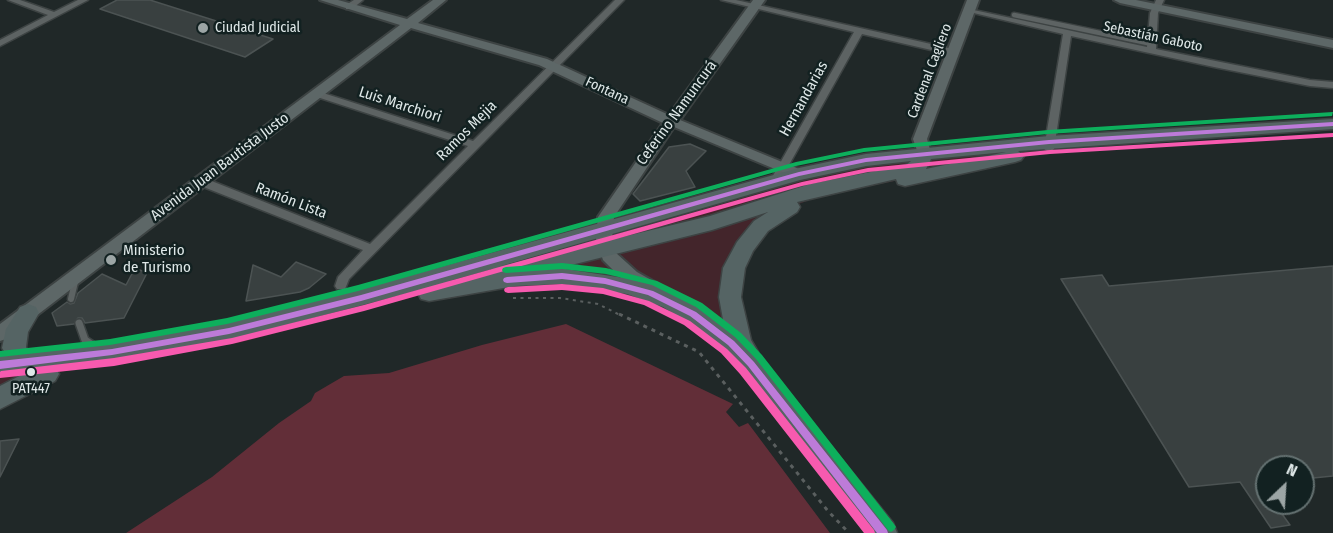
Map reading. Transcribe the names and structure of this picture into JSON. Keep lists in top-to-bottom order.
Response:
{
  "streets": {
    "main road": [
      "Cardenal Cagliero",
      "Fontana",
      "Ceferino Namuncurá",
      "Avenida Juan Bautista Justo"
    ],
    "street": [
      "Sebastián Gaboto",
      "Hernandarias",
      "Luis Marchiori",
      "Ramos Mejia",
      "Ramón Lista"
    ]
  },
  "crossings": [
    ["Sebastián Gaboto", "Cardenal Cagliero"],
    ["Fontana", "Hernandarias"],
    ["Fontana", "Ceferino Namuncurá"],
    ["Fontana", "Ramos Mejia"],
    ["Fontana", "Avenida Juan Bautista Justo"],
    ["Luis Marchiori", "Ramos Mejia"],
    ["Luis Marchiori", "Avenida Juan Bautista Justo"],
    ["Ramos Mejia", "Ramón Lista"],
    ["Avenida Juan Bautista Justo", "Ramón Lista"]
  ],
  "places": ["Ciudad Judicial", "Ministerio de Turismo", "PAT447"],
  "north": "top right"
}
